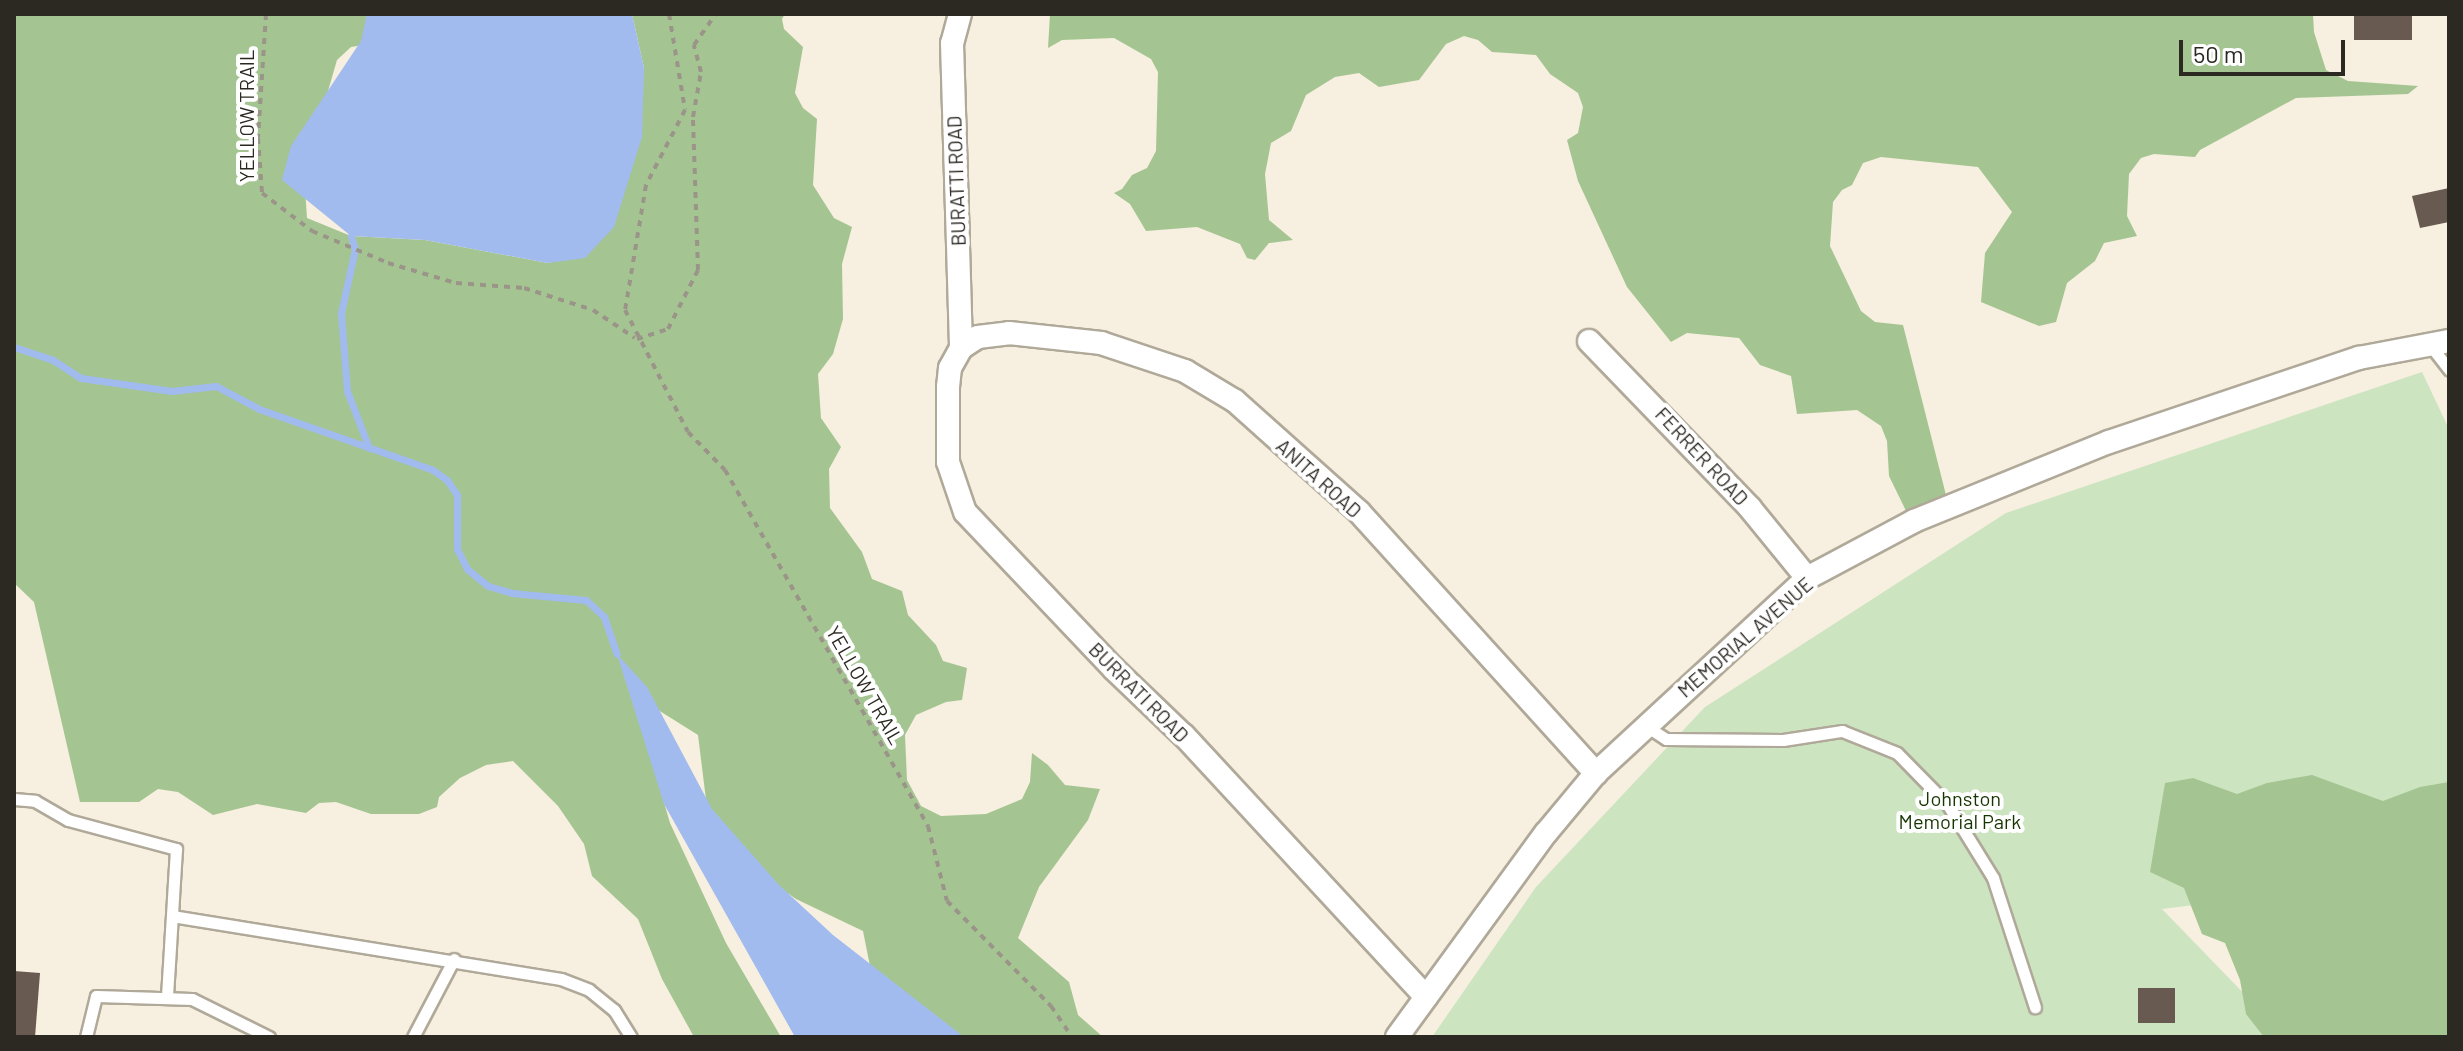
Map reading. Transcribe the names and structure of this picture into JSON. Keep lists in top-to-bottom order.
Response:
{
  "streets": {
    "street": [
      "BURATTI ROAD",
      "FERRER ROAD",
      "ANITA ROAD",
      "MEMORIAL AVENUE",
      "BURRATI ROAD"
    ],
    "path": ["YELLOW TRAIL"]
  },
  "crossings": [
    ["BURATTI ROAD", "ANITA ROAD"],
    ["BURATTI ROAD", "BURRATI ROAD"],
    ["FERRER ROAD", "MEMORIAL AVENUE"],
    ["ANITA ROAD", "MEMORIAL AVENUE"],
    ["ANITA ROAD", "BURRATI ROAD"],
    ["MEMORIAL AVENUE", "BURRATI ROAD"]
  ],
  "parks": ["Johnston Memorial Park"],
  "scale_bar": "50 m"
}
